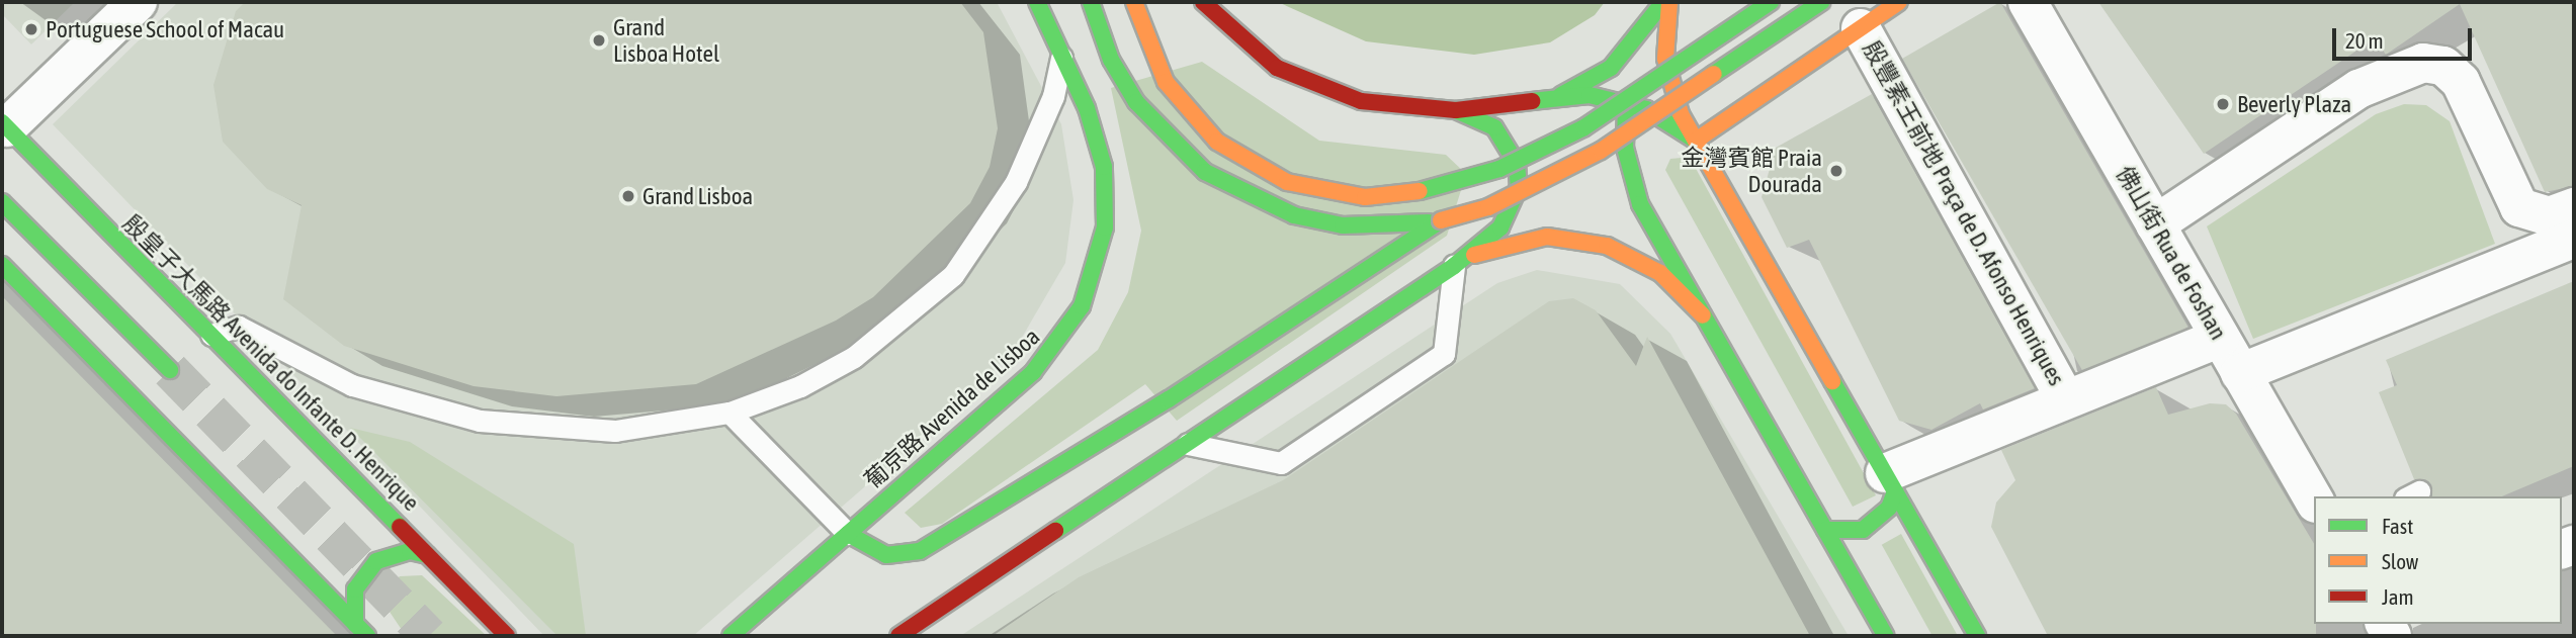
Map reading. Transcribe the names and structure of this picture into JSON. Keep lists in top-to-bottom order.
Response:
{
  "streets": {
    "main road": ["殷皇子大馬路 Avenida do Infante D. Henrique", "葡京路 Avenida de Lisboa"],
    "street": ["殷豐素王前地 Praça de D. Afonso Henriques", "佛山街 Rua de Foshan"]
  },
  "crossings": [
    ["殷豐素王前地 Praça de D. Afonso Henriques", "佛山街 Rua de Foshan"]
  ],
  "places": [
    "Portuguese School of Macau",
    "Grand Lisboa Hotel",
    "Beverly Plaza",
    "金灣賓館 Praia Dourada",
    "Grand Lisboa"
  ],
  "legend": ["Fast", "Slow", "Jam"],
  "scale_bar": "20 m"
}
